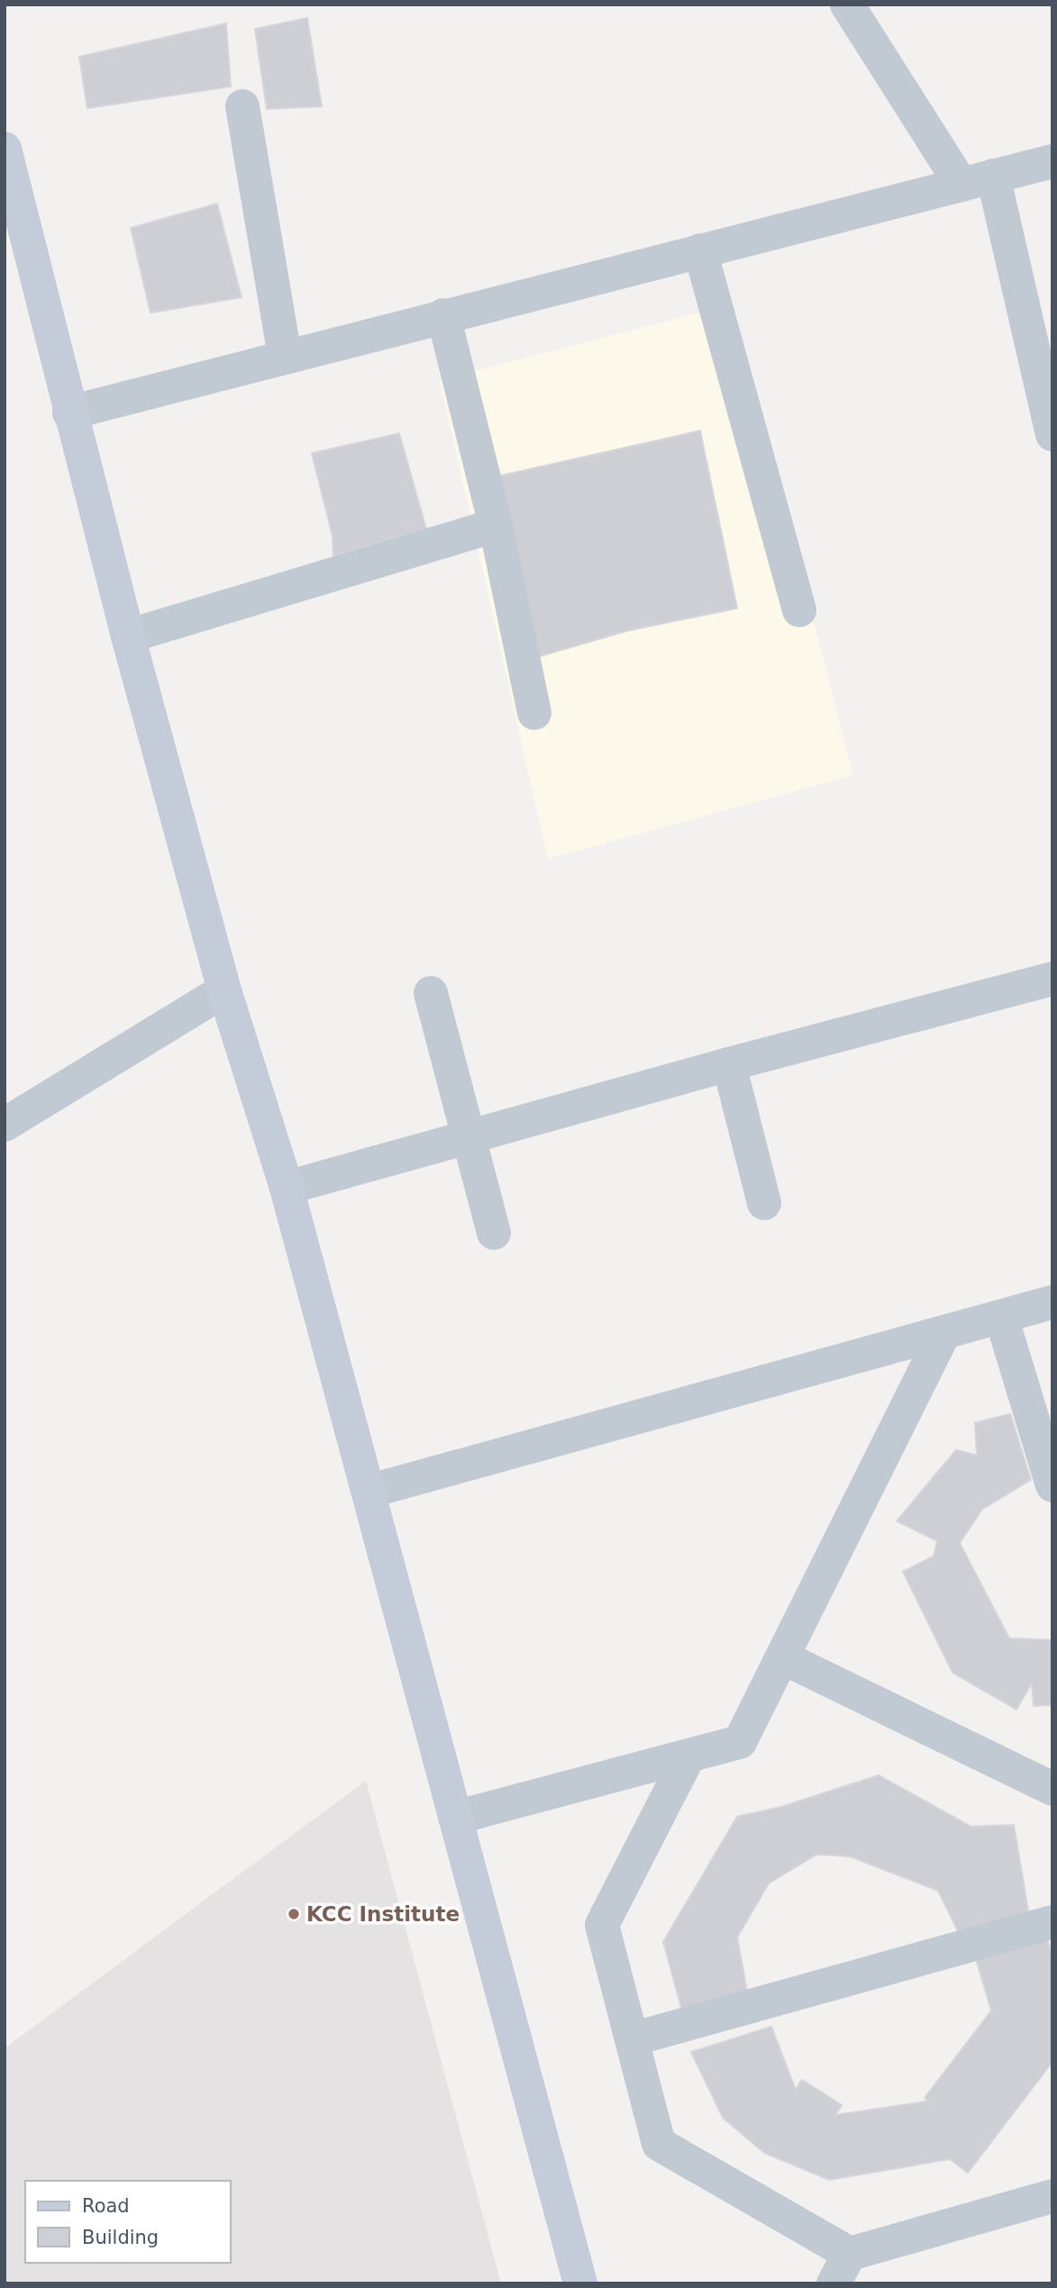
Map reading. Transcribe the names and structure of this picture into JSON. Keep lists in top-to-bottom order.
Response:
{
  "places": ["KCC Institute"],
  "legend": ["Road", "Building"]
}
